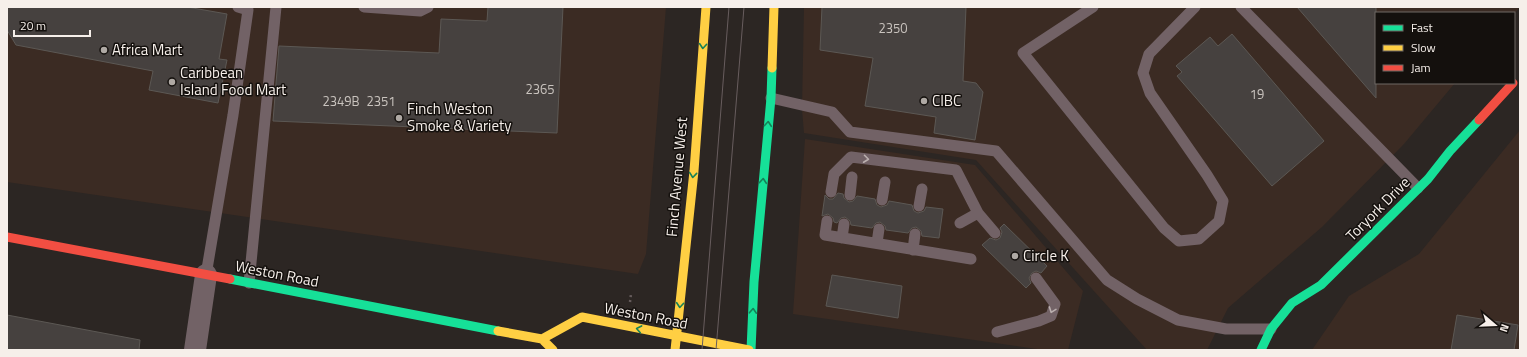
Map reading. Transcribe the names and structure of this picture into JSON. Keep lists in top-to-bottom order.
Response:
{
  "streets": {
    "main road": ["Finch Avenue West", "Toryork Drive", "Weston Road"]
  },
  "crossings": [
    ["Finch Avenue West", "Weston Road"]
  ],
  "places": [
    "Africa Mart",
    "Caribbean Island Food Mart",
    "CIBC",
    "Finch Weston Smoke & Variety",
    "Circle K"
  ],
  "house_numbers": [
    "2350",
    "2365",
    "19",
    "2349B",
    "2351"
  ],
  "legend": ["Fast", "Slow", "Jam"],
  "scale_bar": "20 m",
  "north": "right"
}
